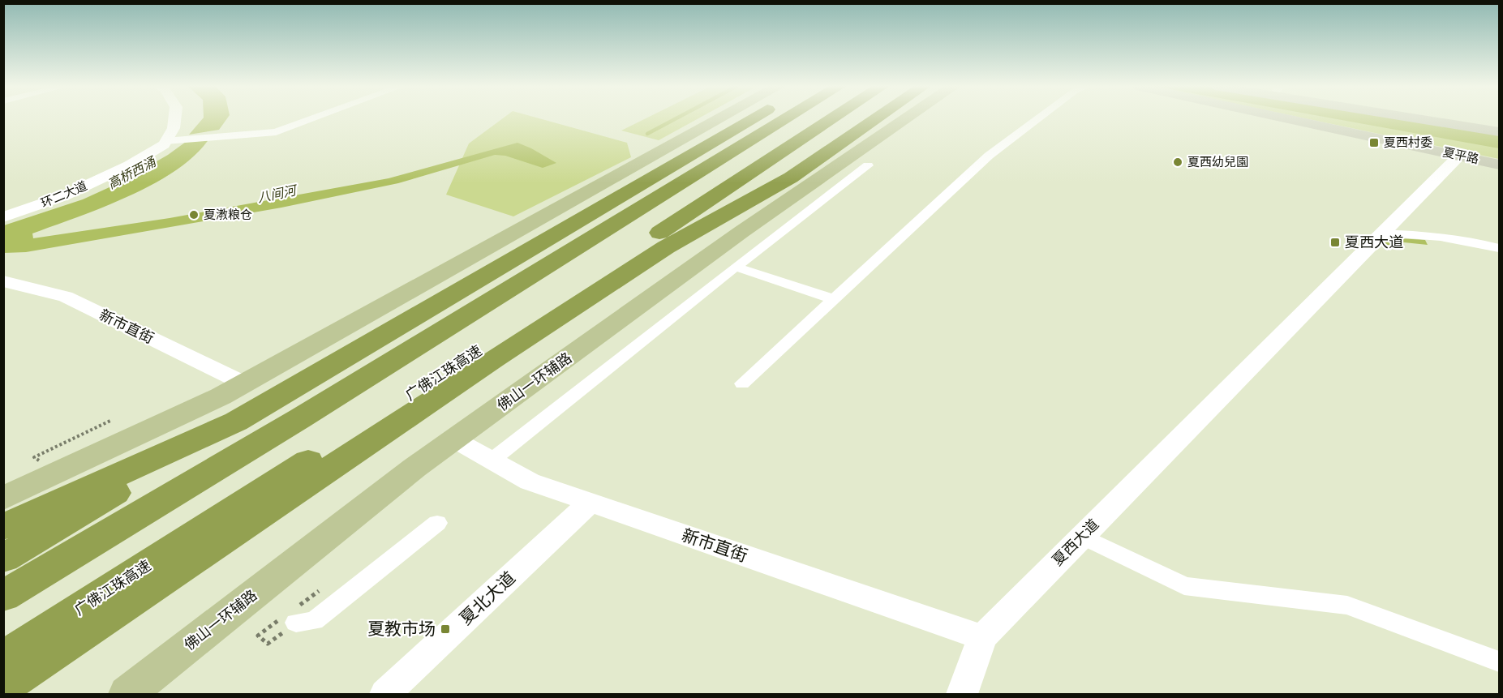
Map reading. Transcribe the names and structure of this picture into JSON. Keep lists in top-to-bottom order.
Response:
{
  "streets": {
    "highway": ["广佛江珠高速"],
    "main road": ["夏平路", "佛山一环辅路"],
    "street": [
      "环二大道",
      "新市直街",
      "夏西大道",
      "夏北大道"
    ]
  },
  "crossings": [
    ["夏平路", "夏西大道"],
    ["新市直街", "佛山一环辅路"],
    ["新市直街", "夏西大道"],
    ["新市直街", "夏北大道"]
  ],
  "water": ["高桥西涌", "八间河"],
  "places": {
    "transit": ["夏西村委", "夏西大道", "夏教市场"],
    "other": ["夏西幼兒園", "夏漖粮仓"]
  }
}
